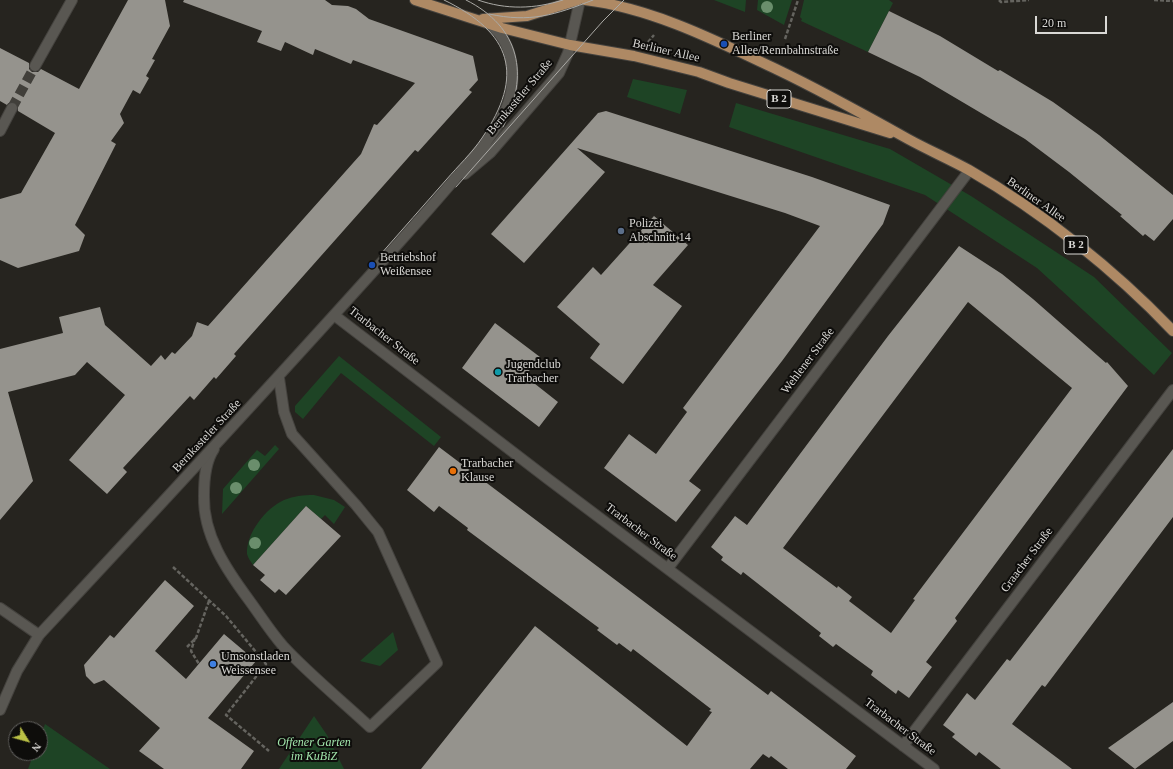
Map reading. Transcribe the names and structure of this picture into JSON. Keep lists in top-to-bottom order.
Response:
{
  "streets": {
    "main road": ["Berliner Allee", "B 2"],
    "street": [
      "Bernkasteler Straße",
      "Trarbacher Straße",
      "Wehlener Straße",
      "Graacher Straße"
    ]
  },
  "crossings": [
    ["Berliner Allee", "Bernkasteler Straße"],
    ["Berliner Allee", "Wehlener Straße"],
    ["Bernkasteler Straße", "Trarbacher Straße"],
    ["Trarbacher Straße", "Wehlener Straße"],
    ["Trarbacher Straße", "Graacher Straße"]
  ],
  "parks": ["Offener Garten im KuBiZ"],
  "places": [
    "Berliner Allee/Rennbahnstraße",
    "Polizei Abschnitt 14",
    "Betriebshof Weißensee",
    "Jugendclub Trarbacher",
    "Trarbacher Klause",
    "Umsonstladen Weissensee"
  ],
  "scale_bar": "20 m",
  "north": "bottom right"
}
